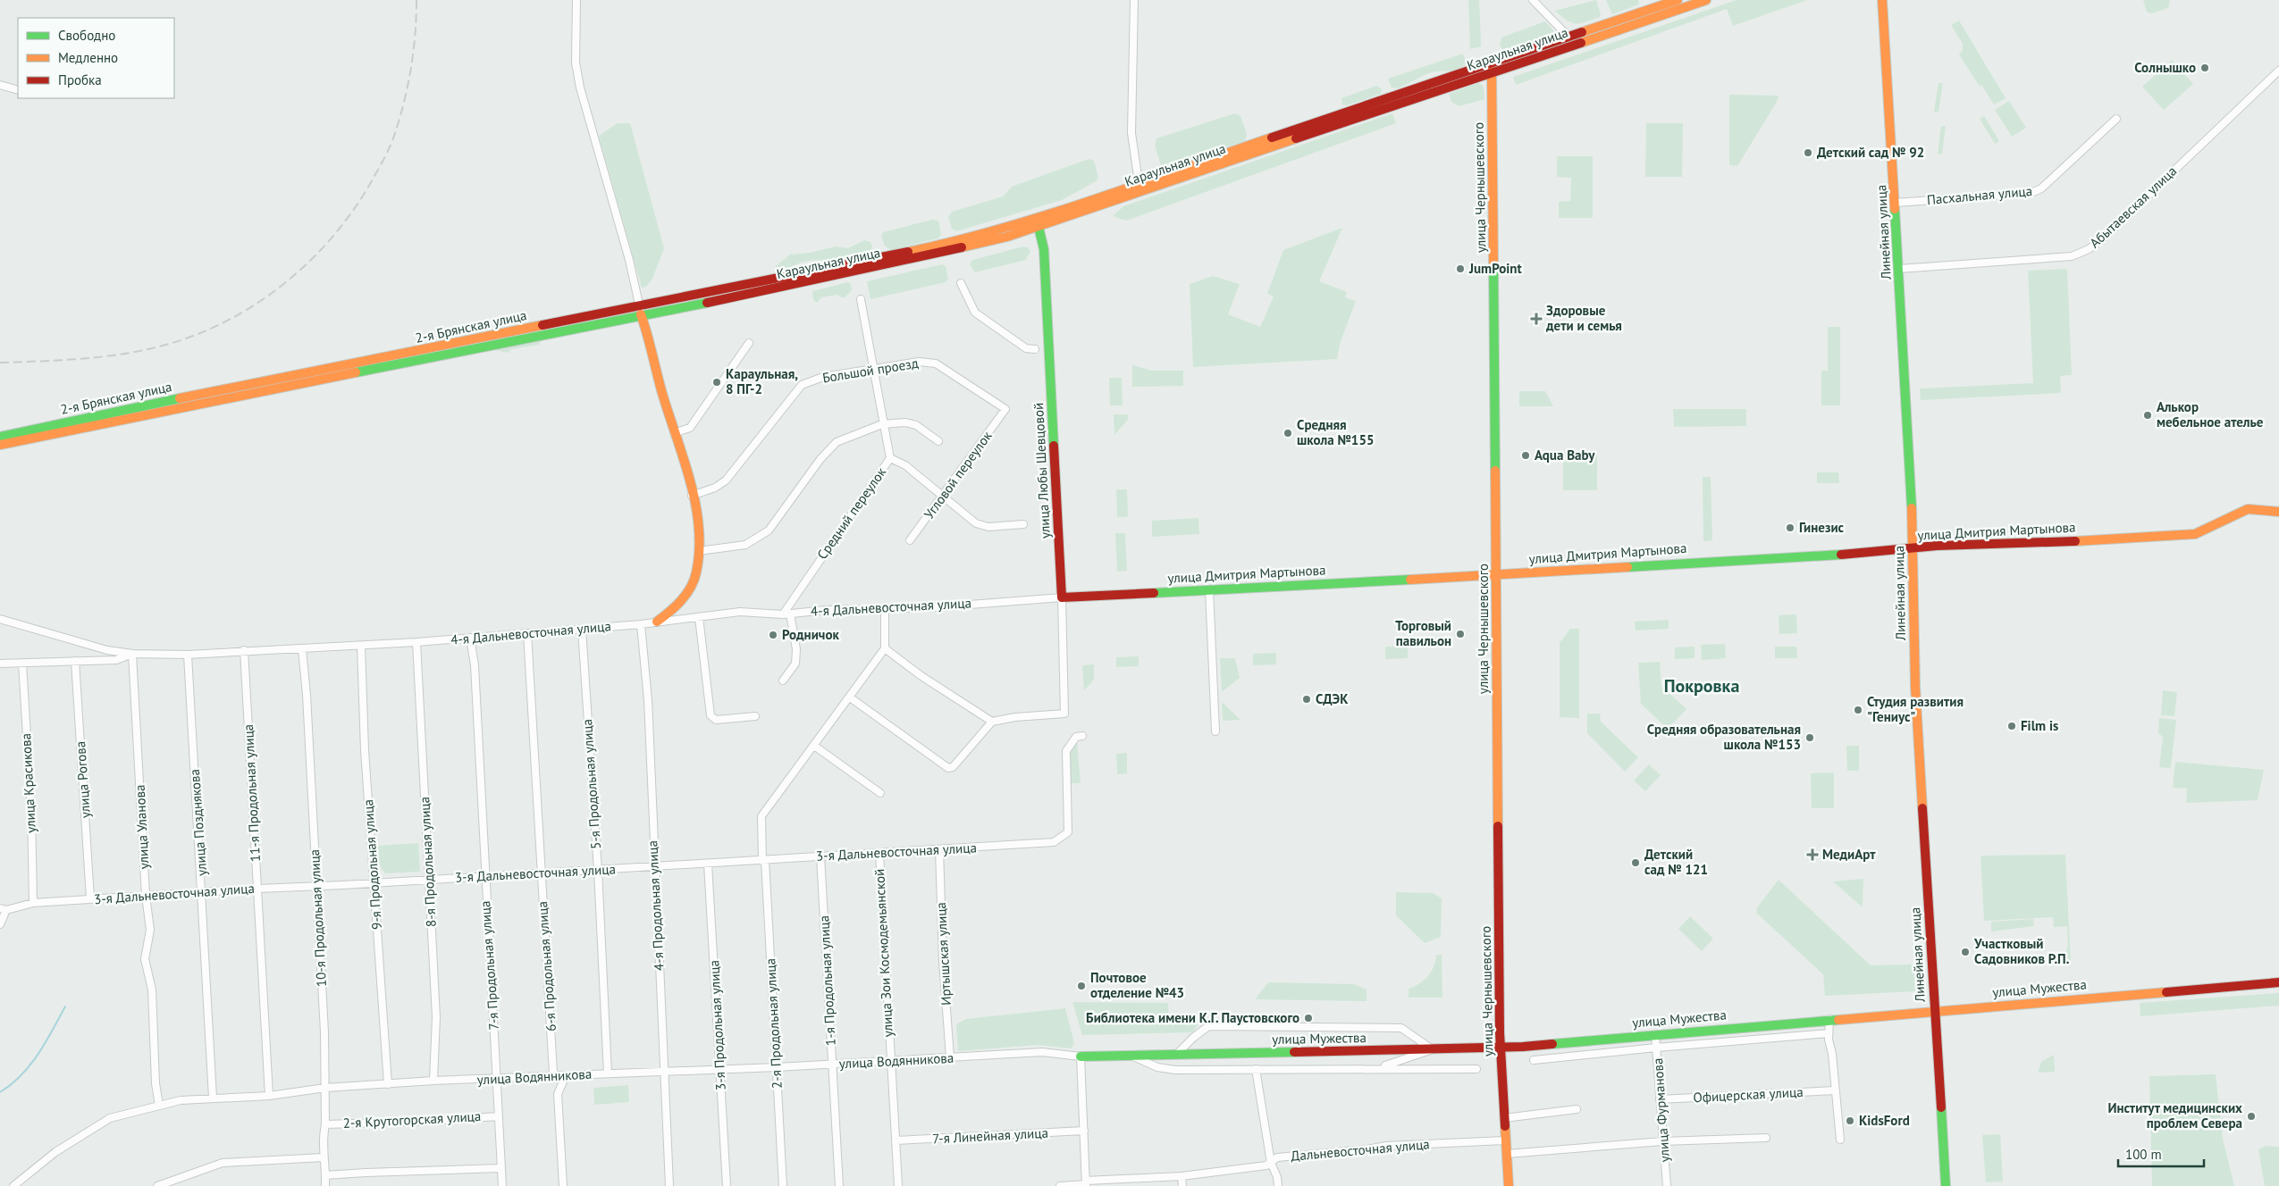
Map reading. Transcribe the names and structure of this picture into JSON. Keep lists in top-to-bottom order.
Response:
{
  "streets": {
    "main road": [
      "Караульная улица",
      "улица Чернышевского",
      "Линейная улица",
      "2-я Брянская улица",
      "улица Любы Шевцовой",
      "улица Дмитрия Мартынова",
      "улица Мужества"
    ],
    "street": [
      "Пасхальная улица",
      "Абытаевская улица",
      "Большой проезд",
      "Угловой переулок",
      "Средний переулок",
      "4-я Дальневосточная улица",
      "улица Рогова",
      "улица Красикова",
      "5-я Продольная улица",
      "11-я Продольная улица",
      "улица Позднякова",
      "улица Уланова",
      "3-я Дальневосточная улица",
      "8-я Продольная улица",
      "9-я Продольная улица",
      "4-я Продольная улица",
      "10-я Продольная улица",
      "улица Зои Космодемьянской",
      "Иртышская улица",
      "7-я Продольная улица",
      "6-я Продольная улица",
      "1-я Продольная улица",
      "2-я Продольная улица",
      "3-я Продольная улица",
      "улица Водянникова",
      "Офицерская улица",
      "улица Фурманова",
      "2-я Крутогорская улица",
      "7-я Линейная улица",
      "Дальневосточная улица"
    ]
  },
  "crossings": [
    ["Караульная улица", "улица Чернышевского"],
    ["Караульная улица", "2-я Брянская улица"],
    ["Караульная улица", "улица Любы Шевцовой"],
    ["улица Чернышевского", "улица Дмитрия Мартынова"],
    ["улица Чернышевского", "улица Мужества"],
    ["улица Чернышевского", "Дальневосточная улица"],
    ["Пасхальная улица", "Линейная улица"],
    ["Абытаевская улица", "Линейная улица"],
    ["Линейная улица", "улица Дмитрия Мартынова"],
    ["Линейная улица", "улица Мужества"],
    ["Большой проезд", "Угловой переулок"],
    ["Большой проезд", "Средний переулок"],
    ["улица Любы Шевцовой", "улица Дмитрия Мартынова"],
    ["улица Любы Шевцовой", "4-я Дальневосточная улица"],
    ["Средний переулок", "4-я Дальневосточная улица"],
    ["улица Дмитрия Мартынова", "4-я Дальневосточная улица"],
    ["4-я Дальневосточная улица", "улица Рогова"],
    ["4-я Дальневосточная улица", "улица Красикова"],
    ["4-я Дальневосточная улица", "5-я Продольная улица"],
    ["4-я Дальневосточная улица", "11-я Продольная улица"],
    ["4-я Дальневосточная улица", "улица Позднякова"],
    ["4-я Дальневосточная улица", "улица Уланова"],
    ["4-я Дальневосточная улица", "8-я Продольная улица"],
    ["4-я Дальневосточная улица", "9-я Продольная улица"],
    ["4-я Дальневосточная улица", "4-я Продольная улица"],
    ["4-я Дальневосточная улица", "10-я Продольная улица"],
    ["4-я Дальневосточная улица", "7-я Продольная улица"],
    ["4-я Дальневосточная улица", "6-я Продольная улица"],
    ["улица Рогова", "3-я Дальневосточная улица"],
    ["улица Красикова", "3-я Дальневосточная улица"],
    ["5-я Продольная улица", "3-я Дальневосточная улица"],
    ["5-я Продольная улица", "улица Водянникова"],
    ["11-я Продольная улица", "3-я Дальневосточная улица"],
    ["11-я Продольная улица", "улица Водянникова"],
    ["улица Позднякова", "3-я Дальневосточная улица"],
    ["улица Позднякова", "улица Водянникова"],
    ["улица Уланова", "3-я Дальневосточная улица"],
    ["улица Уланова", "улица Водянникова"],
    ["3-я Дальневосточная улица", "8-я Продольная улица"],
    ["3-я Дальневосточная улица", "9-я Продольная улица"],
    ["3-я Дальневосточная улица", "4-я Продольная улица"],
    ["3-я Дальневосточная улица", "10-я Продольная улица"],
    ["3-я Дальневосточная улица", "улица Зои Космодемьянской"],
    ["3-я Дальневосточная улица", "Иртышская улица"],
    ["3-я Дальневосточная улица", "7-я Продольная улица"],
    ["3-я Дальневосточная улица", "6-я Продольная улица"],
    ["3-я Дальневосточная улица", "1-я Продольная улица"],
    ["3-я Дальневосточная улица", "2-я Продольная улица"],
    ["3-я Дальневосточная улица", "3-я Продольная улица"],
    ["8-я Продольная улица", "улица Водянникова"],
    ["9-я Продольная улица", "улица Водянникова"],
    ["4-я Продольная улица", "улица Водянникова"],
    ["10-я Продольная улица", "улица Водянникова"],
    ["10-я Продольная улица", "2-я Крутогорская улица"],
    ["улица Зои Космодемьянской", "улица Водянникова"],
    ["улица Зои Космодемьянской", "7-я Линейная улица"],
    ["Иртышская улица", "улица Водянникова"],
    ["7-я Продольная улица", "улица Водянникова"],
    ["7-я Продольная улица", "2-я Крутогорская улица"],
    ["6-я Продольная улица", "улица Водянникова"],
    ["1-я Продольная улица", "улица Водянникова"],
    ["улица Мужества", "улица Водянникова"],
    ["улица Мужества", "улица Фурманова"],
    ["2-я Продольная улица", "улица Водянникова"],
    ["3-я Продольная улица", "улица Водянникова"],
    ["Офицерская улица", "улица Фурманова"]
  ],
  "districts": ["Покровка"],
  "places": {
    "other": [
      "Солнышко",
      "Детский сад № 92",
      "JumPoint",
      "Караульная, 8 ПГ-2",
      "Алькор мебельное ателье",
      "Средняя школа №155",
      "Aqua Baby",
      "Гинезис",
      "Торговый павильон",
      "Родничок",
      "СДЭК",
      "Студия развития \"Гениус\"",
      "Film is",
      "Средняя образовательная школа №153",
      "Детский сад № 121",
      "Участковый Садовников Р.П.",
      "Почтовое отделение №43",
      "Библиотека имени К.Г. Паустовского",
      "Институт медицинских проблем Севера",
      "KidsFord"
    ],
    "health": ["Здоровые дети и семья", "МедиАрт"]
  },
  "legend": ["Свободно", "Медленно", "Пробка"],
  "scale_bar": "100 m"
}
